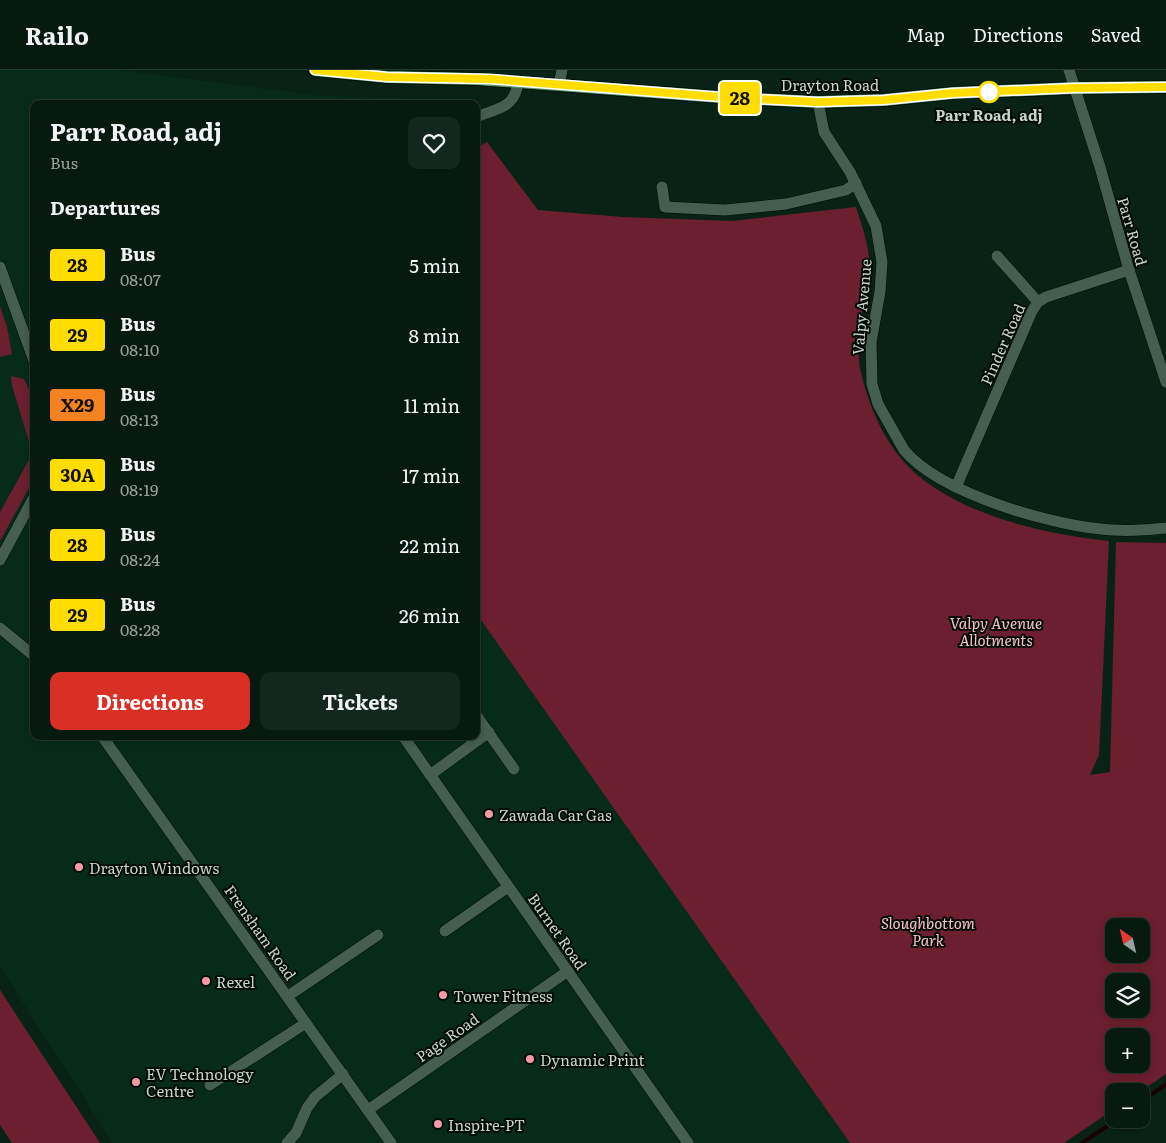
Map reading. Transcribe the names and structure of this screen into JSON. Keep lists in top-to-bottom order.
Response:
{
  "streets": {
    "main road": ["Drayton Road"],
    "street": [
      "Parr Road",
      "Valpy Avenue",
      "Pinder Road",
      "Burnet Road",
      "Frensham Road",
      "Page Road"
    ]
  },
  "crossings": [
    ["Drayton Road", "Parr Road"],
    ["Drayton Road", "Valpy Avenue"],
    ["Parr Road", "Pinder Road"],
    ["Valpy Avenue", "Pinder Road"],
    ["Burnet Road", "Page Road"],
    ["Frensham Road", "Page Road"]
  ],
  "parks": ["Valpy Avenue Allotments", "Sloughbottom Park"],
  "places": [
    "Parr Road, adj",
    "Zawada Car Gas",
    "Drayton Windows",
    "Rexel",
    "Tower Fitness",
    "Dynamic Print",
    "EV Technology Centre",
    "Inspire-PT"
  ],
  "lines": ["bus line 28"],
  "north": "top left",
  "page": {
    "header": "Railo",
    "nav": ["Map", "Directions", "Saved"],
    "on_map": "28",
    "heading": [
      ["Parr Road, adj", "Bus"],
      "Departures"
    ],
    "list": [
      {
        "mark": "28",
        "name": "Bus",
        "note": "08:07",
        "value": "5 min"
      },
      {
        "mark": "29",
        "name": "Bus",
        "note": "08:10",
        "value": "8 min"
      },
      {
        "mark": "X29",
        "name": "Bus",
        "note": "08:13",
        "value": "11 min"
      },
      {
        "mark": "30A",
        "name": "Bus",
        "note": "08:19",
        "value": "17 min"
      },
      {
        "mark": "28",
        "name": "Bus",
        "note": "08:24",
        "value": "22 min"
      },
      {
        "mark": "29",
        "name": "Bus",
        "note": "08:28",
        "value": "26 min"
      }
    ],
    "buttons": ["Directions", "Tickets"],
    "map_buttons": ["+", "−"]
  }
}
